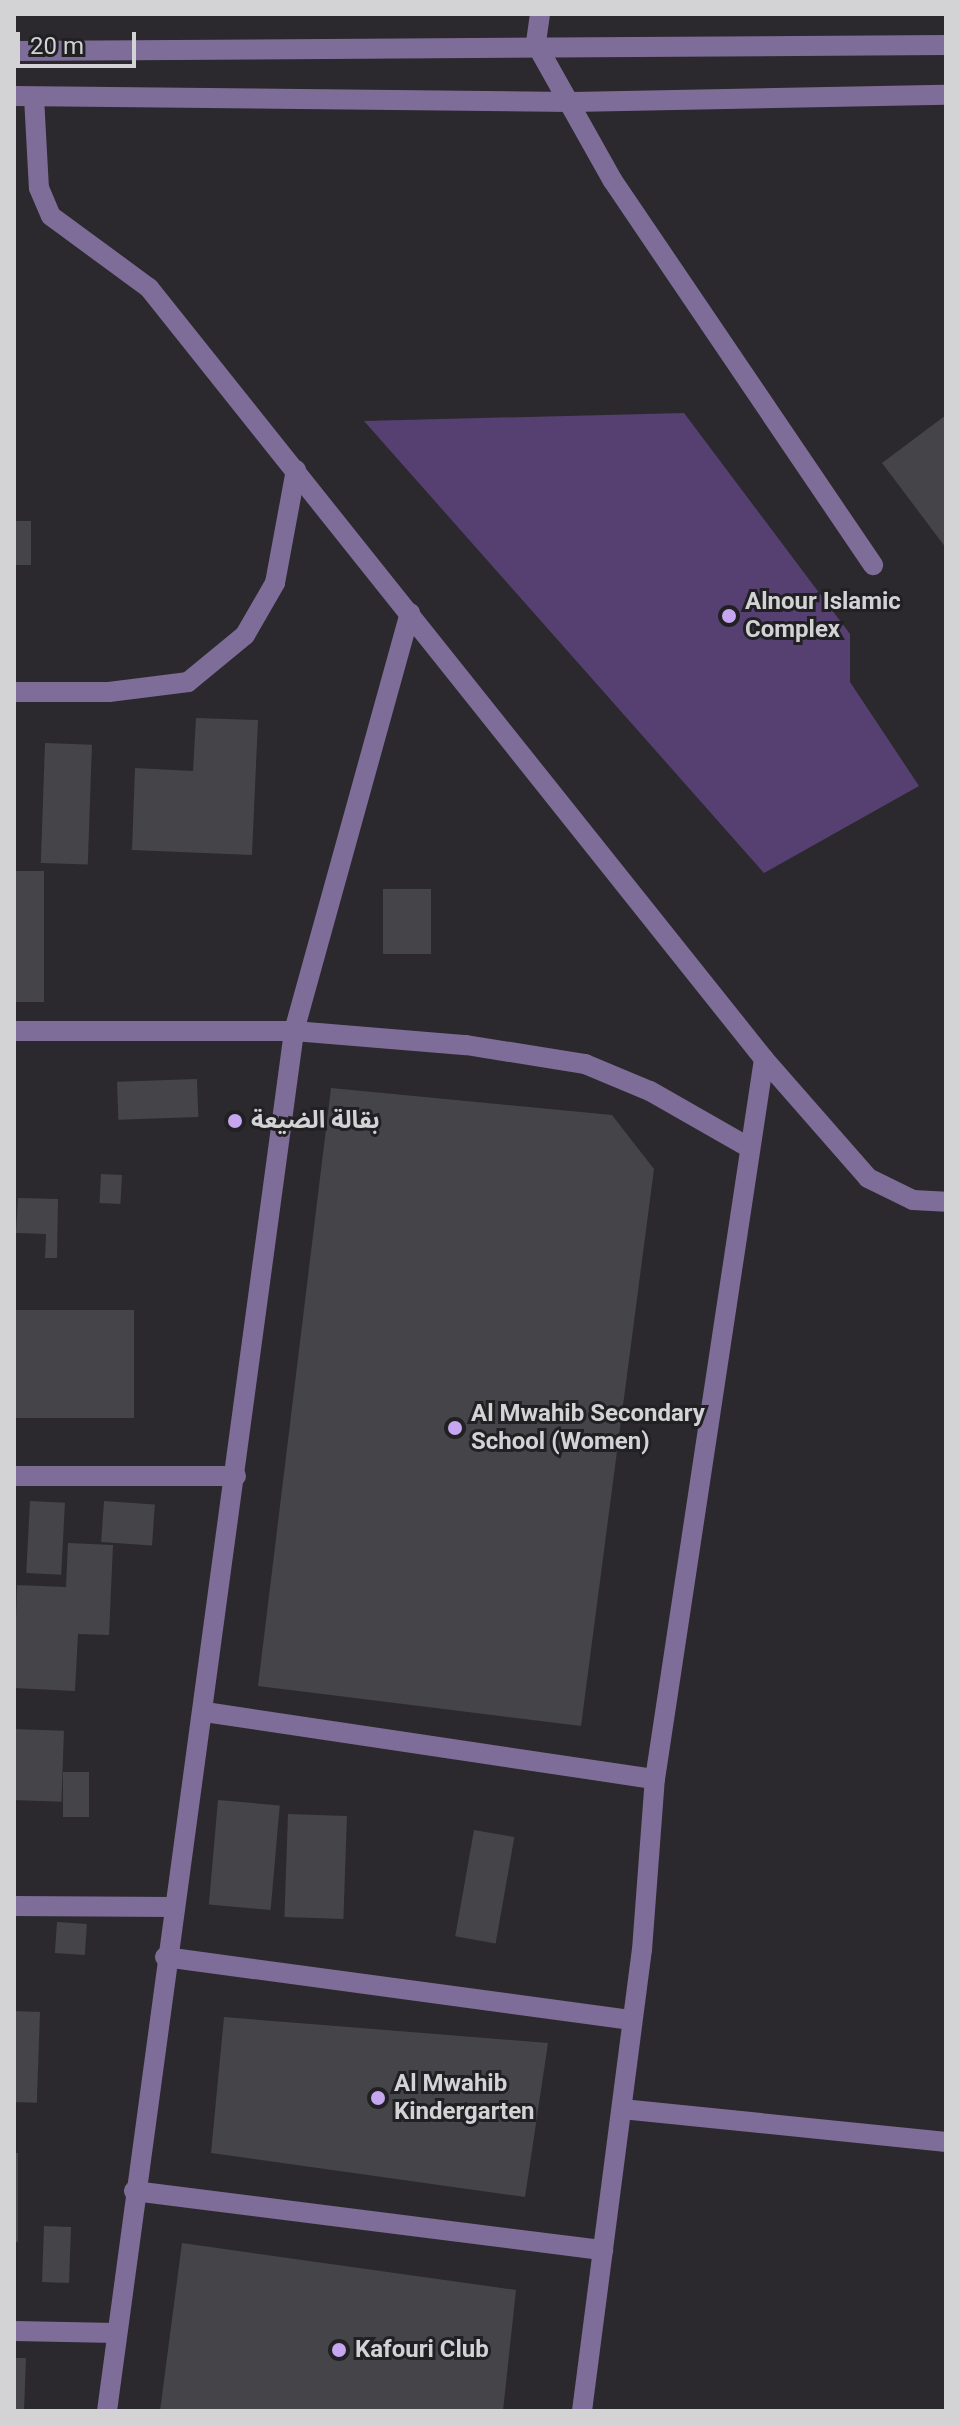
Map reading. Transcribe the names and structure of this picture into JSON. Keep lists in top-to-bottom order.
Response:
{
  "places": [
    "Alnour Islamic Complex",
    "بقالة الضيعة",
    "Al Mwahib Secondary School (Women)",
    "Al Mwahib Kindergarten",
    "Kafouri Club"
  ],
  "scale_bar": "20 m"
}
